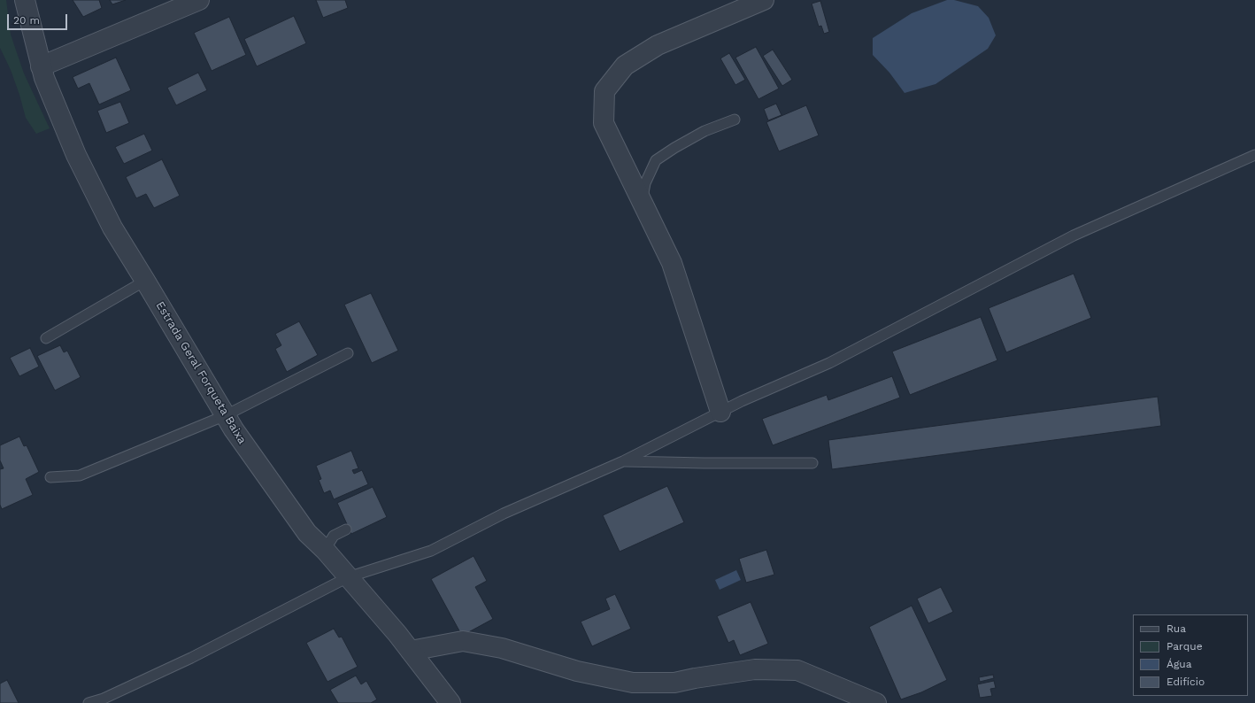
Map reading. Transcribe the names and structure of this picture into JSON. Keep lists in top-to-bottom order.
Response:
{
  "streets": {
    "street": ["Estrada Geral Forqueta Baixa"]
  },
  "legend": [
    "Rua",
    "Parque",
    "Água",
    "Edifício"
  ],
  "scale_bar": "20 m"
}
